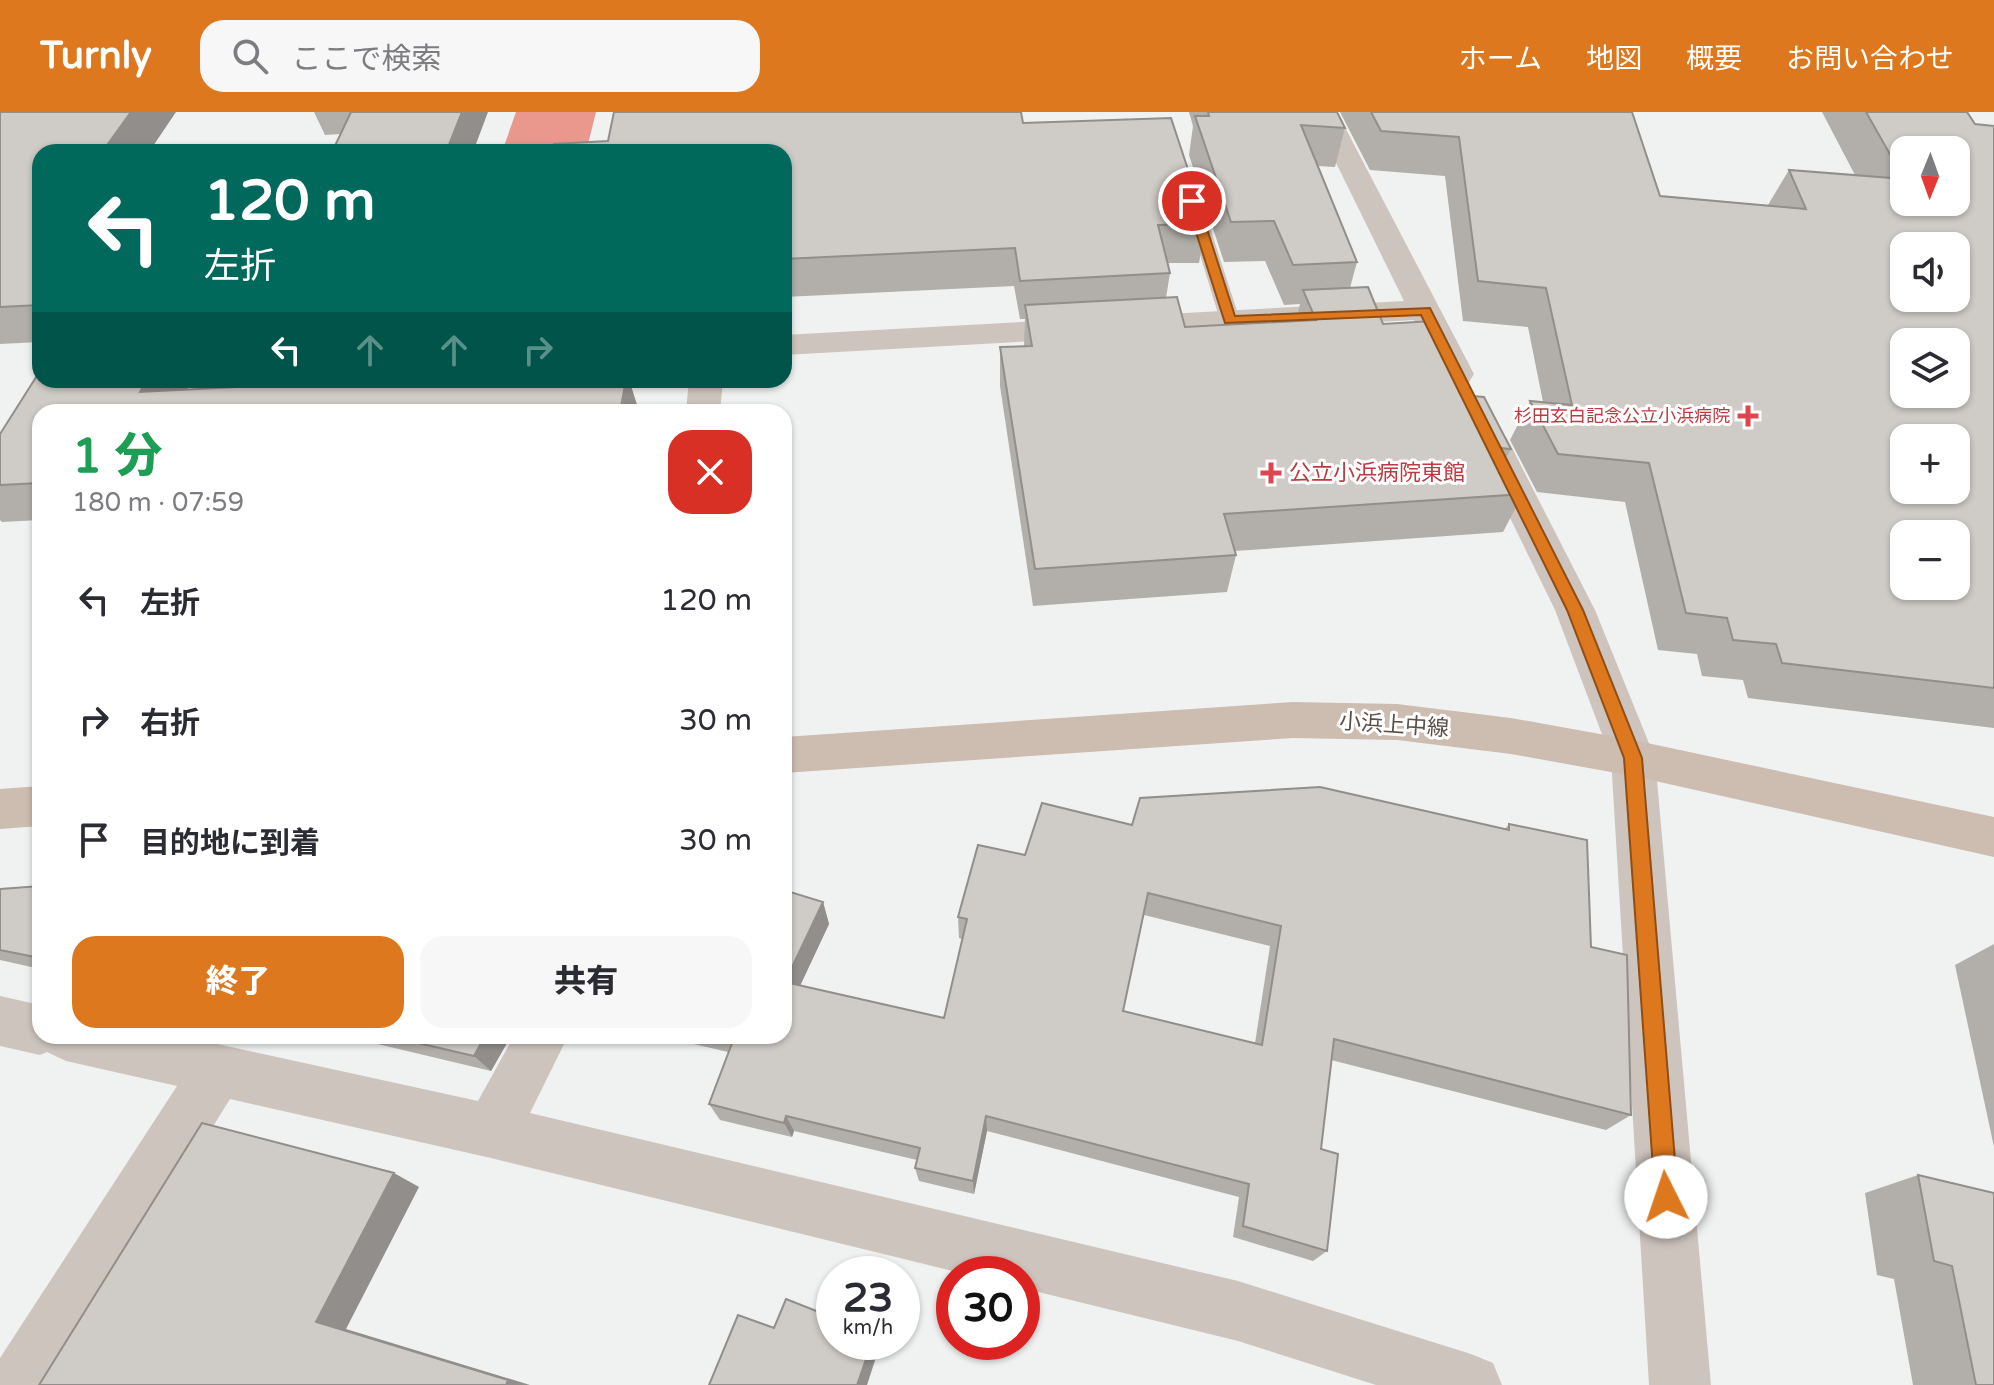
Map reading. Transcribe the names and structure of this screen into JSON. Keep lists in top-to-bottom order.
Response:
{
  "streets": {
    "main road": ["小浜上中線"]
  },
  "places": {
    "health": ["杉田玄白記念公立小浜病院", "公立小浜病院東館"]
  },
  "north": "bottom",
  "page": {
    "header": "Turnly",
    "search": "ここで検索",
    "nav": [
      "ホーム",
      "地図",
      "概要",
      "お問い合わせ"
    ],
    "map_buttons": ["+", "−"],
    "turn": ["120 m", "左折"],
    "heading": ["1 分", "180 m · 07:59"],
    "list": [
      {
        "name": "左折",
        "value": "120 m"
      },
      {
        "name": "右折",
        "value": "30 m"
      },
      {
        "name": "目的地に到着",
        "value": "30 m"
      }
    ],
    "buttons": ["終了", "共有"],
    "speed": "23 km/h",
    "limit": "30"
  }
}
